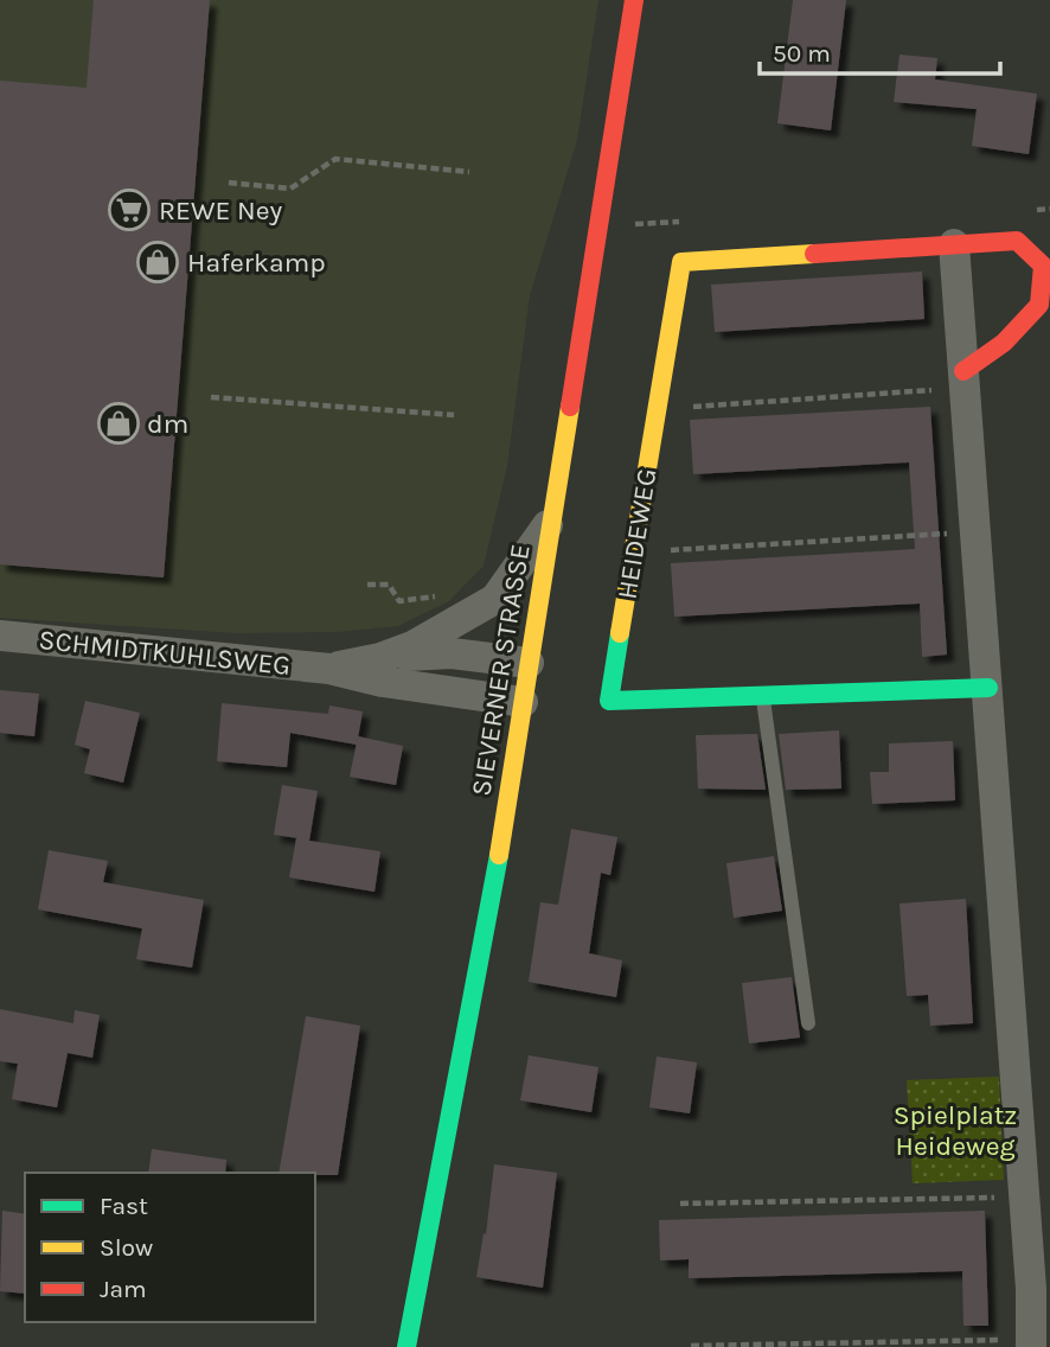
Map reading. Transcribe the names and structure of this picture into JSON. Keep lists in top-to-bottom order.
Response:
{
  "streets": {
    "main road": ["HEIDEWEG", "SIEVERNER STRASSE"],
    "street": ["SCHMIDTKUHLSWEG"]
  },
  "crossings": [
    ["SCHMIDTKUHLSWEG", "SIEVERNER STRASSE"]
  ],
  "parks": ["Spielplatz Heideweg"],
  "places": {
    "supermarket": ["REWE Ney"],
    "shop": ["Haferkamp", "dm"]
  },
  "legend": ["Fast", "Slow", "Jam"],
  "scale_bar": "50 m"
}
